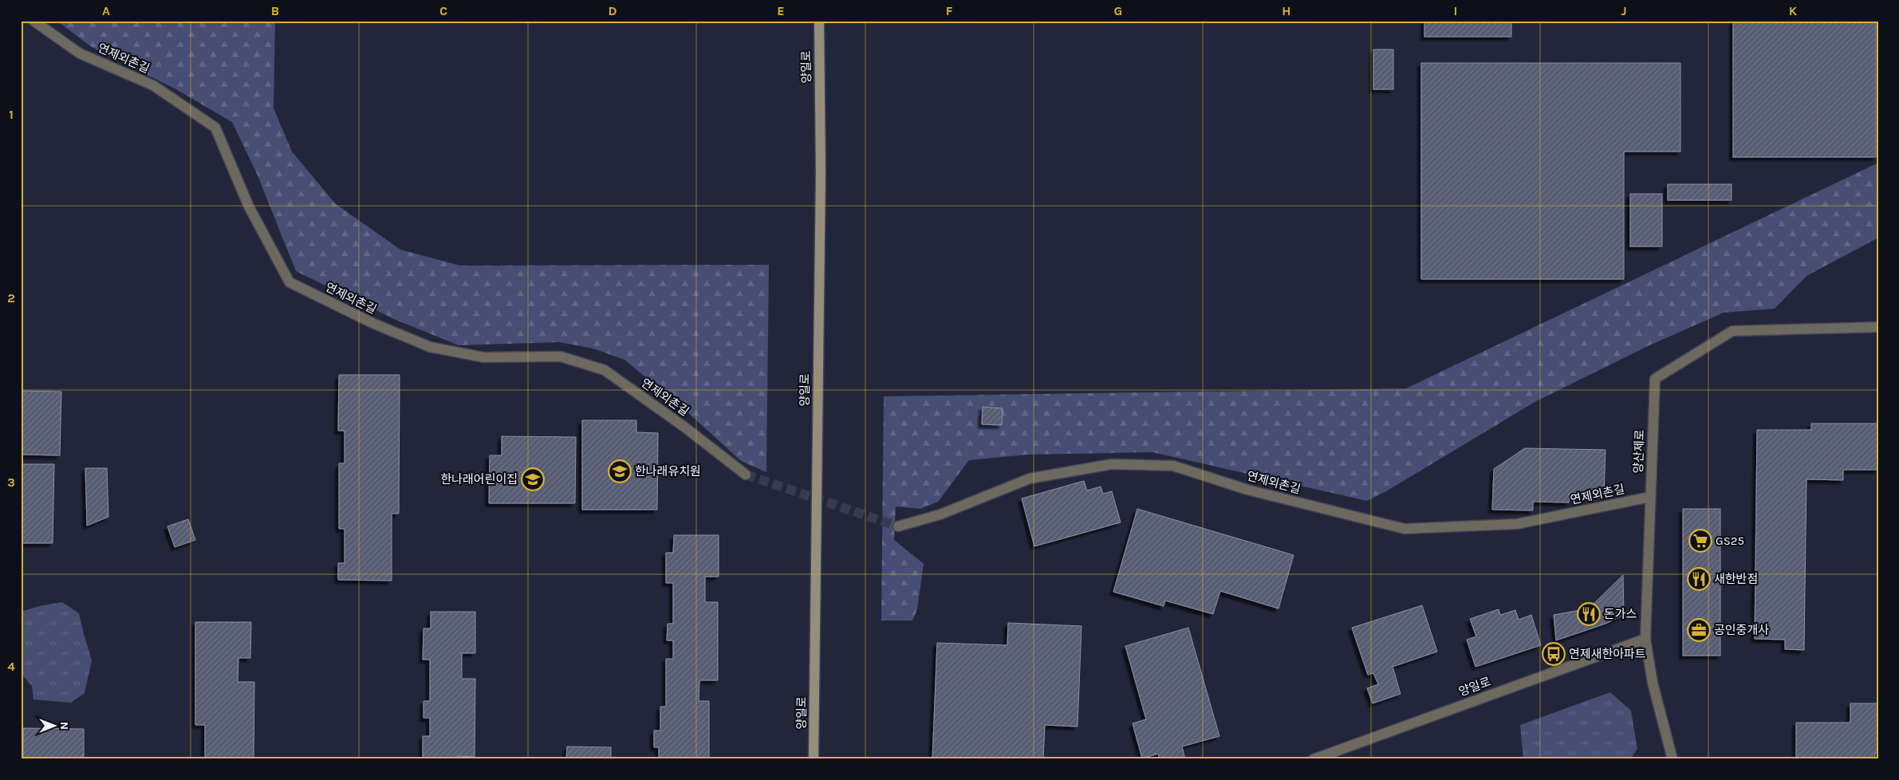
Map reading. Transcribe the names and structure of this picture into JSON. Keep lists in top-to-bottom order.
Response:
{
  "streets": {
    "main road": ["양일로"],
    "street": ["연제외촌길", "양산제로"]
  },
  "crossings": [
    ["연제외촌길", "양산제로"],
    ["양일로", "양산제로"]
  ],
  "places": {
    "school or university": ["한나래유치원", "한나래어린이집"],
    "supermarket": ["GS25"],
    "restaurant": ["새한반점", "돈가스"],
    "office": ["공인중개사"],
    "bus stop": ["연제새한아파트"]
  },
  "north": "right",
  "grid": {
    "columns": [
      "A",
      "B",
      "C",
      "D",
      "E",
      "F",
      "G",
      "H",
      "I",
      "J",
      "K"
    ],
    "rows": [
      "1",
      "2",
      "3",
      "4"
    ]
  }
}
